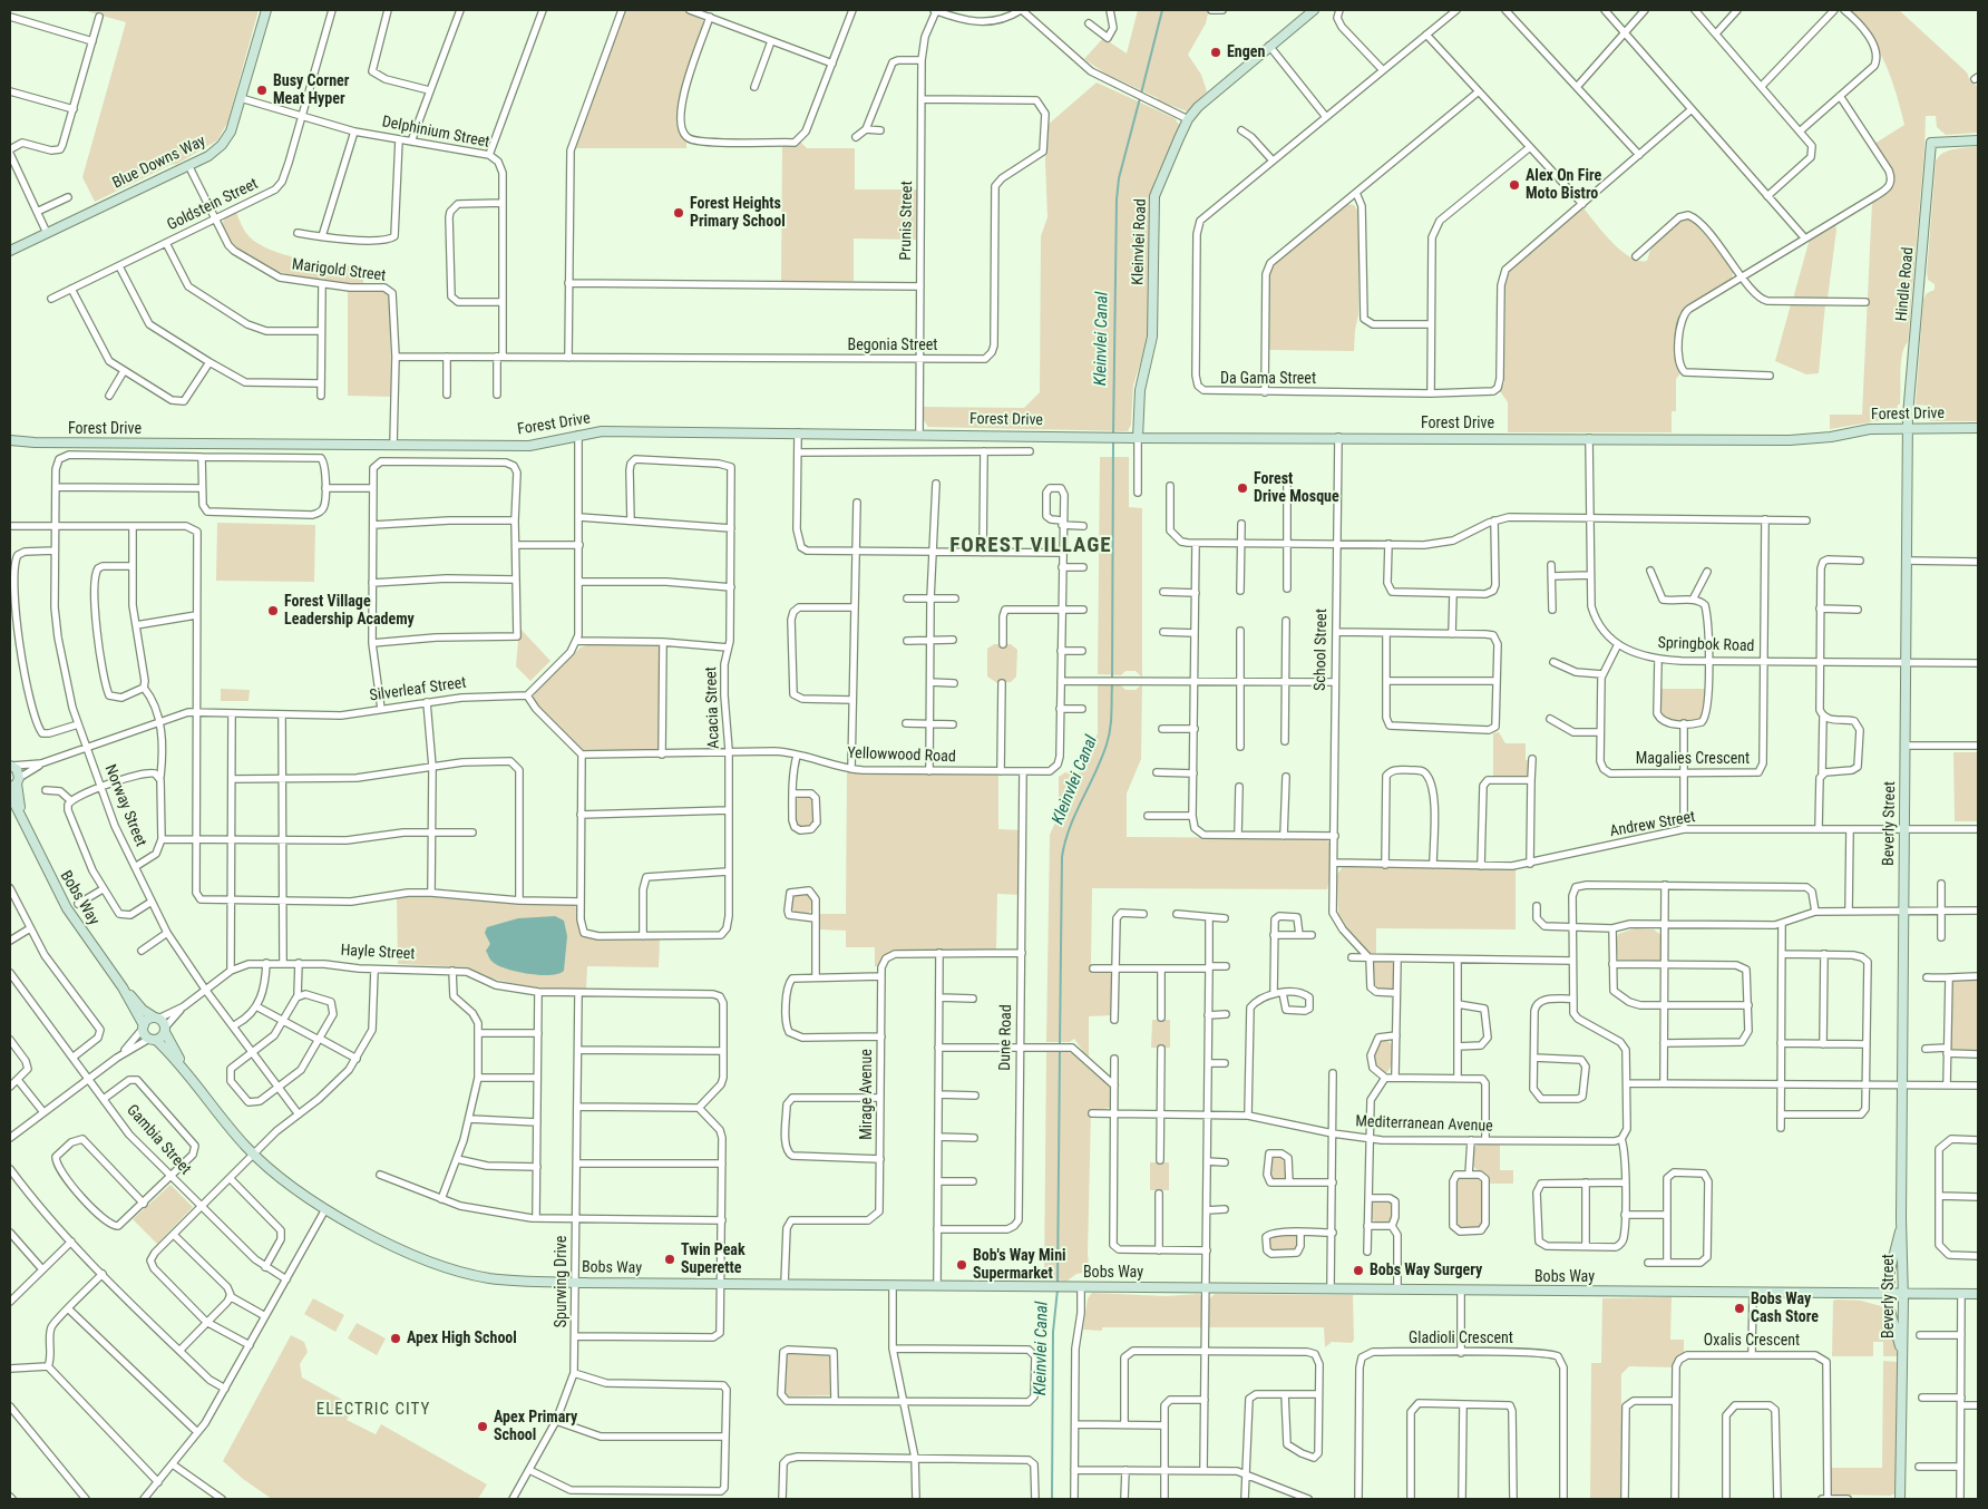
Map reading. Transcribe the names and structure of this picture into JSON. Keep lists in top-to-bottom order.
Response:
{
  "streets": {
    "street": [
      "Delphinium Street",
      "Blue Downs Way",
      "Goldstein Street",
      "Prunis Street",
      "Kleinvlei Road",
      "Marigold Street",
      "Hindle Road",
      "Begonia Street",
      "Da Gama Street",
      "Forest Drive",
      "Springbok Road",
      "School Street",
      "Silverleaf Street",
      "Acacia Street",
      "Yellowwood Road",
      "Magalies Crescent",
      "Norway Street",
      "Beverly Street",
      "Andrew Street",
      "Bobs Way",
      "Hayle Street",
      "Dune Road",
      "Mirage Avenue",
      "Mediterranean Avenue",
      "Gambia Street",
      "Spurwing Drive",
      "Gladioli Crescent",
      "Oxalis Crescent"
    ]
  },
  "crossings": [
    ["Delphinium Street", "Blue Downs Way"],
    ["Delphinium Street", "Goldstein Street"],
    ["Delphinium Street", "Begonia Street"],
    ["Blue Downs Way", "Marigold Street"],
    ["Goldstein Street", "Marigold Street"],
    ["Prunis Street", "Begonia Street"],
    ["Prunis Street", "Forest Drive"],
    ["Kleinvlei Road", "Forest Drive"],
    ["Marigold Street", "Begonia Street"],
    ["Marigold Street", "Forest Drive"],
    ["Hindle Road", "Forest Drive"],
    ["Hindle Road", "Beverly Street"],
    ["Forest Drive", "Springbok Road"],
    ["Forest Drive", "School Street"],
    ["Forest Drive", "Beverly Street"],
    ["Springbok Road", "Magalies Crescent"],
    ["Springbok Road", "Beverly Street"],
    ["School Street", "Andrew Street"],
    ["Silverleaf Street", "Norway Street"],
    ["Acacia Street", "Yellowwood Road"],
    ["Yellowwood Road", "Dune Road"],
    ["Norway Street", "Hayle Street"],
    ["Beverly Street", "Andrew Street"],
    ["Beverly Street", "Bobs Way"],
    ["Bobs Way", "Hayle Street"],
    ["Bobs Way", "Mirage Avenue"],
    ["Bobs Way", "Spurwing Drive"],
    ["Hayle Street", "Spurwing Drive"]
  ],
  "districts": ["FOREST VILLAGE", "ELECTRIC CITY"],
  "water": ["Kleinvlei Canal"],
  "places": [
    "Engen",
    "Busy Corner Meat Hyper",
    "Alex On Fire Moto Bistro",
    "Forest Heights Primary School",
    "Forest Drive Mosque",
    "Forest Village Leadership Academy",
    "Twin Peak Superette",
    "Bob's Way Mini Supermarket",
    "Bobs Way Surgery",
    "Bobs Way Cash Store",
    "Apex High School",
    "Apex Primary School"
  ]
}
